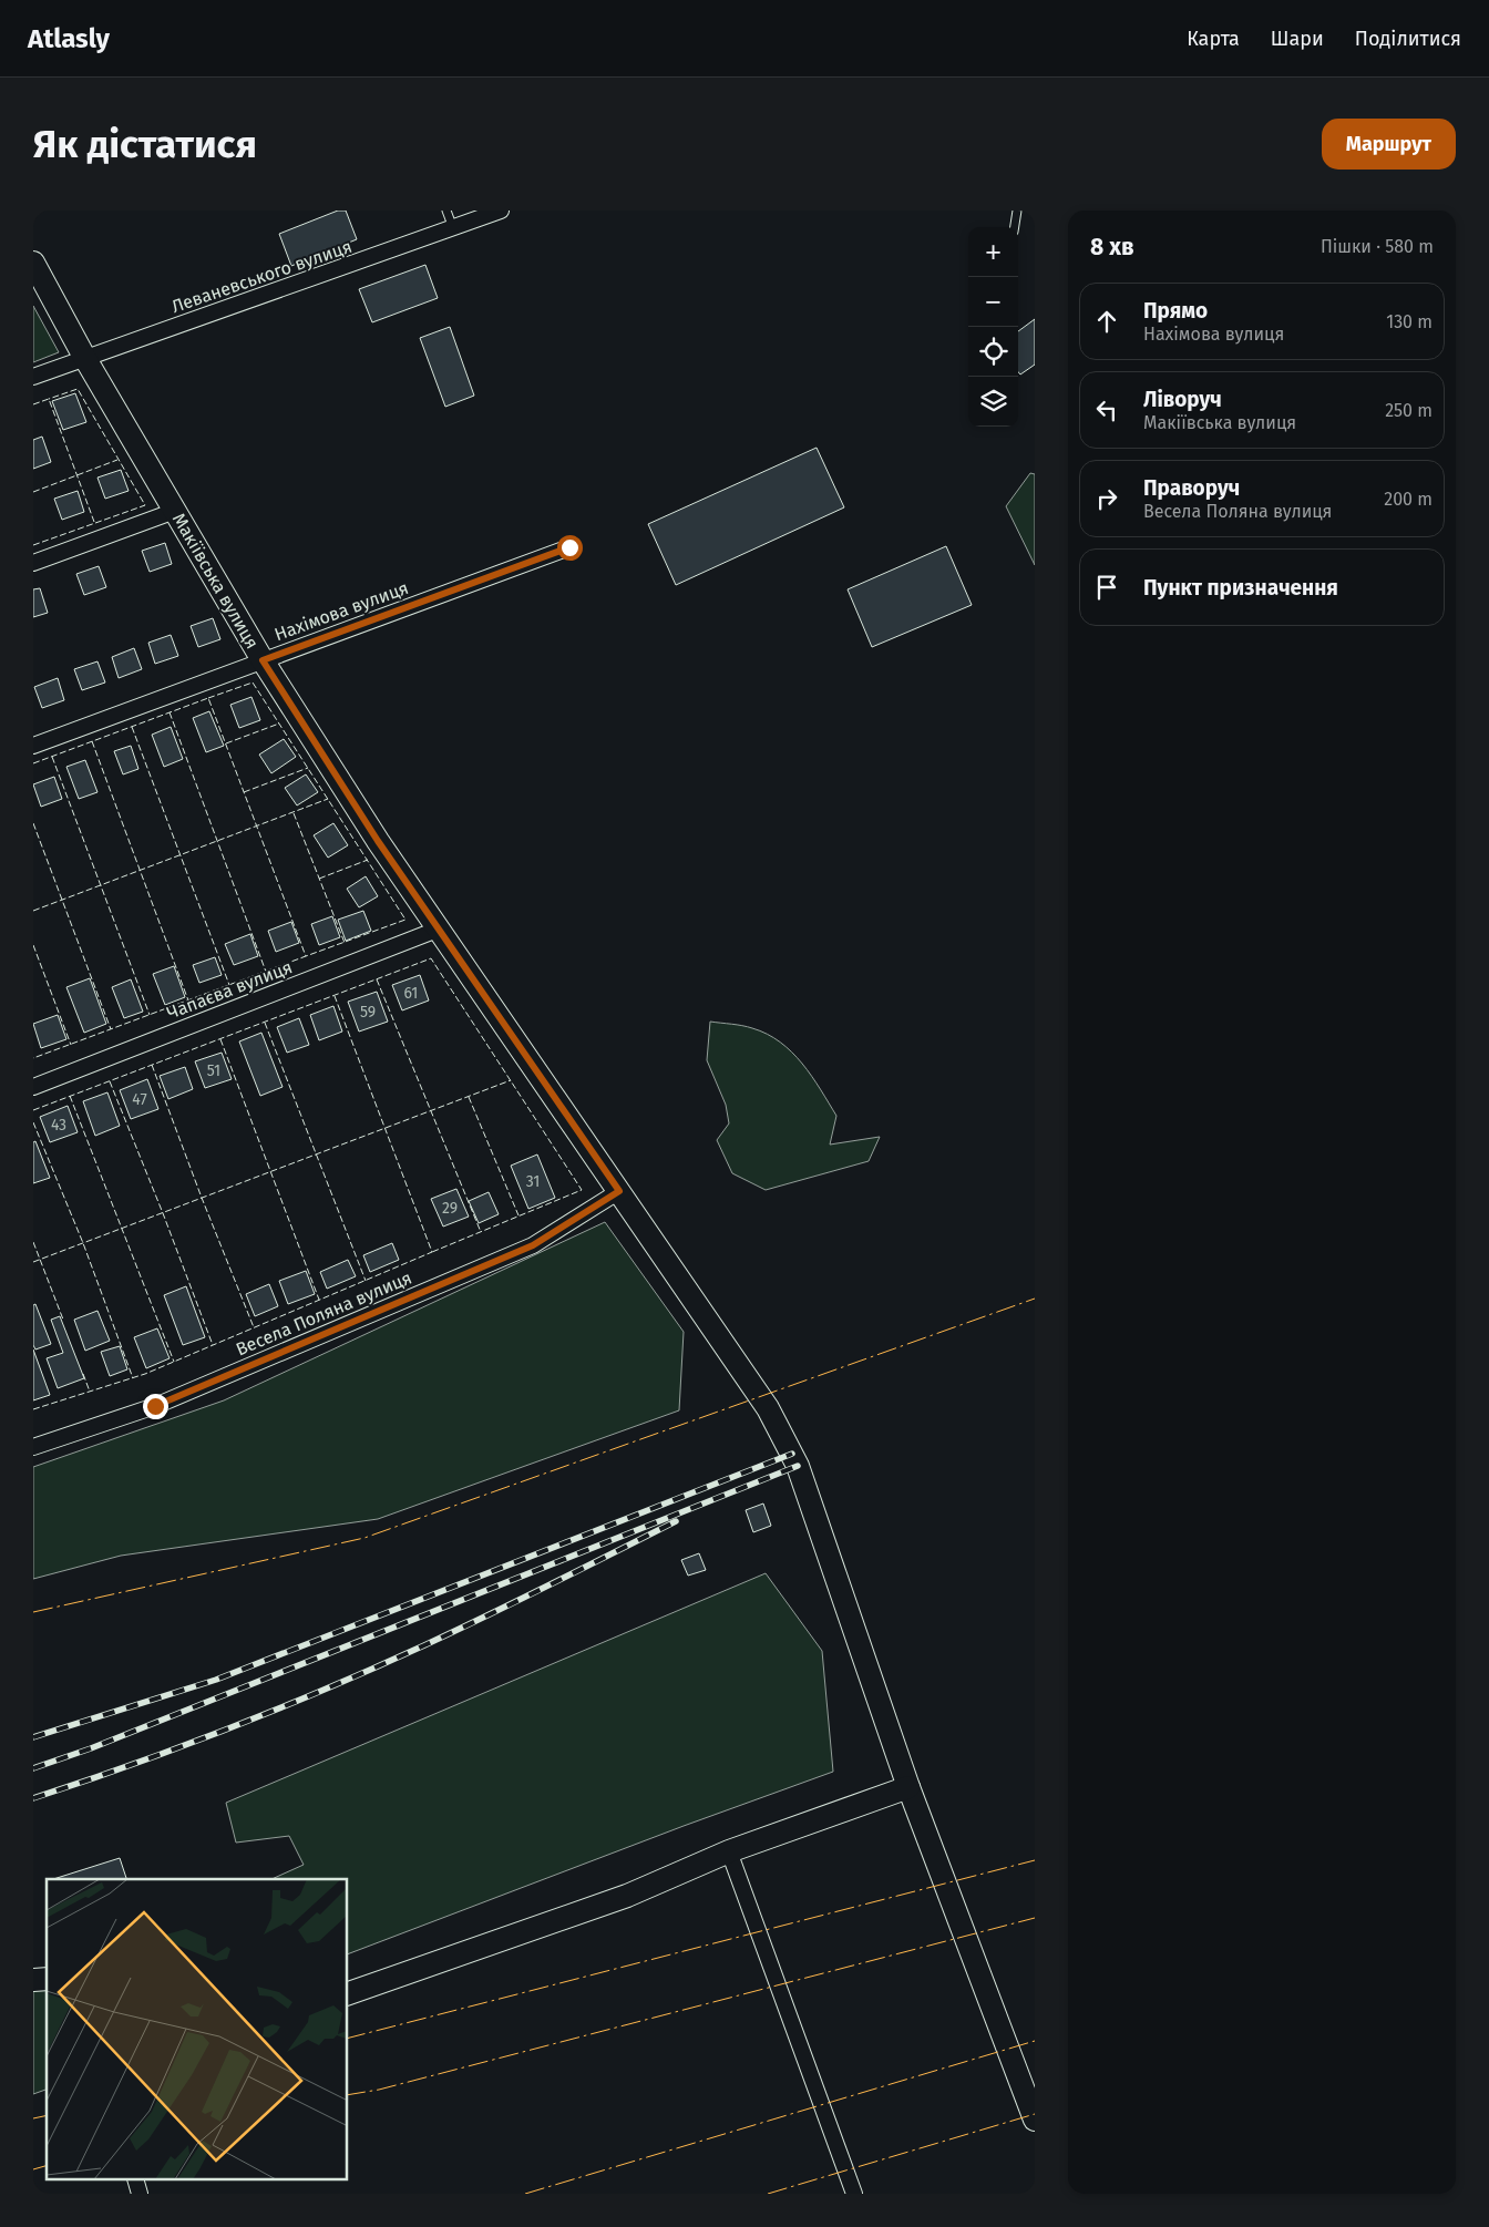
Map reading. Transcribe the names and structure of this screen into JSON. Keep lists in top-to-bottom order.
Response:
{
  "streets": {
    "main road": ["Макіївська вулиця"],
    "street": [
      "Леваневського вулиця",
      "Нахімова вулиця",
      "Чапаєва вулиця",
      "Весела Поляна вулиця"
    ]
  },
  "crossings": [
    ["Леваневського вулиця", "Макіївська вулиця"],
    ["Макіївська вулиця", "Нахімова вулиця"],
    ["Макіївська вулиця", "Чапаєва вулиця"],
    ["Макіївська вулиця", "Весела Поляна вулиця"]
  ],
  "house_numbers": [
    "61",
    "59",
    "51",
    "47",
    "43",
    "31",
    "29"
  ],
  "page": {
    "header": "Atlasly",
    "nav": ["Карта", "Шари", "Поділитися"],
    "buttons": "Маршрут",
    "title": "Як дістатися",
    "heading": ["8 хв", "Пішки · 580 m"],
    "map_buttons": ["+", "−"],
    "list": [
      ["Прямо", "Нахімова вулиця", "130 m"],
      ["Ліворуч", "Макіївська вулиця", "250 m"],
      ["Праворуч", "Весела Поляна вулиця", "200 m"],
      "Пункт призначення"
    ]
  }
}
